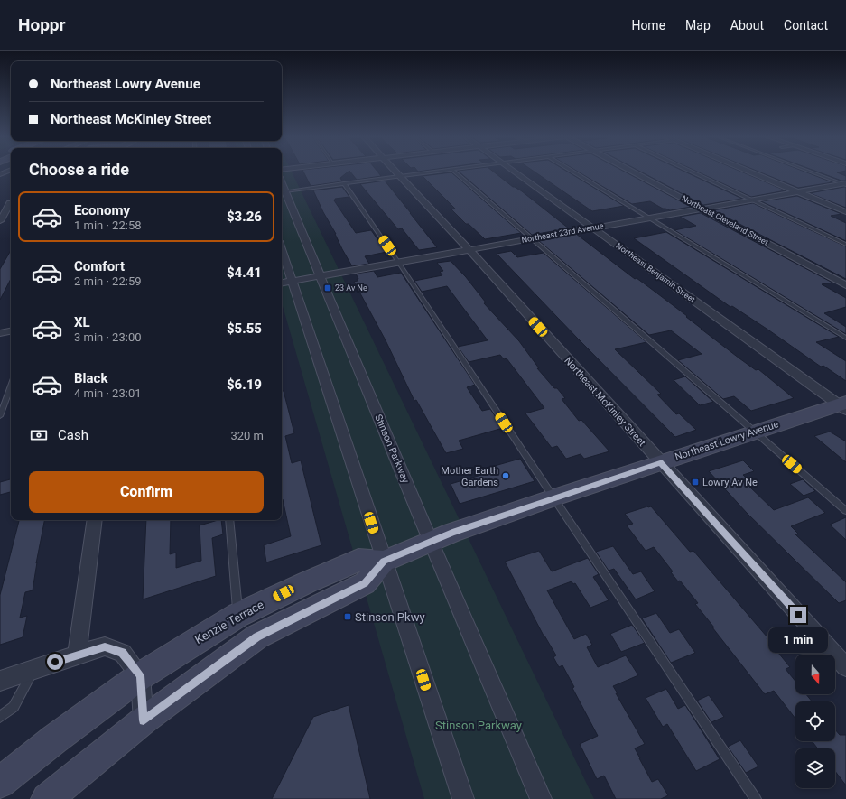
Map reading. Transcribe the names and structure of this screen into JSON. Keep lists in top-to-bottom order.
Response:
{
  "streets": {
    "main road": ["Northeast Lowry Avenue", "Kenzie Terrace"],
    "street": [
      "Northeast Cleveland Street",
      "Northeast 23rd Avenue",
      "Northeast Benjamin Street",
      "Northeast McKinley Street",
      "Stinson Parkway"
    ]
  },
  "crossings": [
    ["Northeast Cleveland Street", "Northeast 23rd Avenue"],
    ["Northeast 23rd Avenue", "Northeast Benjamin Street"],
    ["Northeast 23rd Avenue", "Northeast McKinley Street"],
    ["Northeast 23rd Avenue", "Stinson Parkway"],
    ["Northeast Benjamin Street", "Northeast Lowry Avenue"],
    ["Northeast McKinley Street", "Northeast Lowry Avenue"],
    ["Northeast Lowry Avenue", "Stinson Parkway"],
    ["Northeast Lowry Avenue", "Kenzie Terrace"]
  ],
  "parks": ["Stinson Parkway"],
  "places": {
    "transit": ["23 Av Ne", "Lowry Av Ne", "Stinson Pkwy"],
    "other": ["Mother Earth Gardens"]
  },
  "north": "bottom",
  "page": {
    "header": "Hoppr",
    "nav": [
      "Home",
      "Map",
      "About",
      "Contact"
    ],
    "banner": ["Northeast Lowry Avenue", "Northeast McKinley Street"],
    "heading": "Choose a ride",
    "list": [
      {
        "name": "Economy",
        "note": "1 min · 22:58",
        "value": "$3.26"
      },
      {
        "name": "Comfort",
        "note": "2 min · 22:59",
        "value": "$4.41"
      },
      {
        "name": "XL",
        "note": "3 min · 23:00",
        "value": "$5.55"
      },
      {
        "name": "Black",
        "note": "4 min · 23:01",
        "value": "$6.19"
      }
    ],
    "pay": ["Cash", "320 m"],
    "buttons": "Confirm",
    "bubble": "1 min"
  }
}
